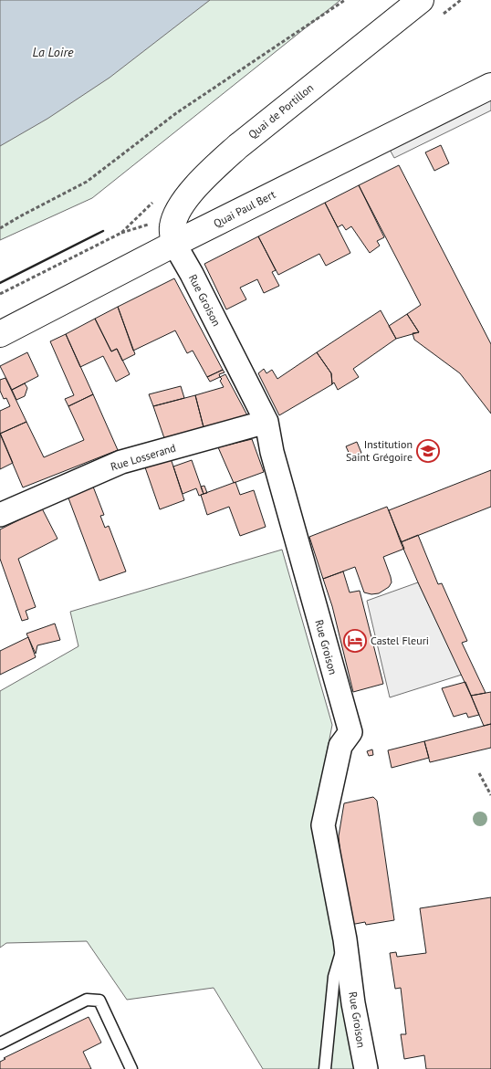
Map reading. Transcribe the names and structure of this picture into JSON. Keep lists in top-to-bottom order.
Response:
{
  "streets": {
    "main road": ["Quai de Portillon", "Quai Paul Bert"],
    "street": ["Rue Groison", "Rue Losserand"]
  },
  "crossings": [
    ["Quai de Portillon", "Quai Paul Bert"],
    ["Quai de Portillon", "Rue Groison"],
    ["Quai Paul Bert", "Rue Groison"],
    ["Rue Groison", "Rue Losserand"]
  ],
  "water": ["La Loire"],
  "places": {
    "school or university": ["Institution Saint Grégoire"],
    "hotel": ["Castel Fleuri"]
  }
}
